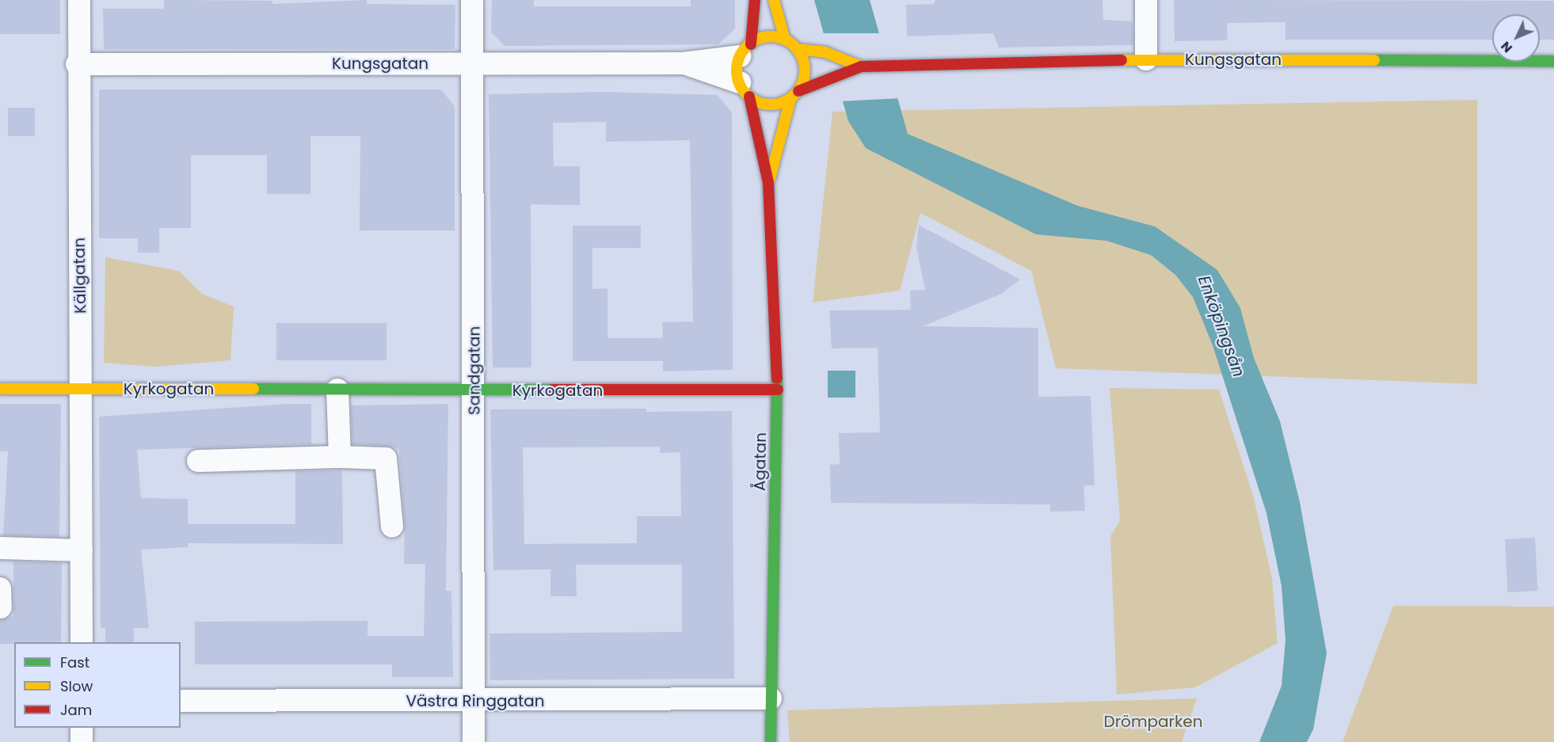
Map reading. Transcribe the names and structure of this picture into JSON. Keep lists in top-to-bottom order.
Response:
{
  "streets": {
    "street": [
      "Kungsgatan",
      "Källgatan",
      "Sandgatan",
      "Kyrkogatan",
      "Ågatan",
      "Västra Ringgatan"
    ]
  },
  "crossings": [
    ["Kungsgatan", "Källgatan"],
    ["Kungsgatan", "Sandgatan"],
    ["Kungsgatan", "Ågatan"],
    ["Källgatan", "Kyrkogatan"],
    ["Sandgatan", "Kyrkogatan"],
    ["Sandgatan", "Västra Ringgatan"],
    ["Kyrkogatan", "Ågatan"],
    ["Ågatan", "Västra Ringgatan"]
  ],
  "water": ["Enköpingsån"],
  "parks": ["Drömparken"],
  "legend": ["Fast", "Slow", "Jam"],
  "north": "bottom left"
}
